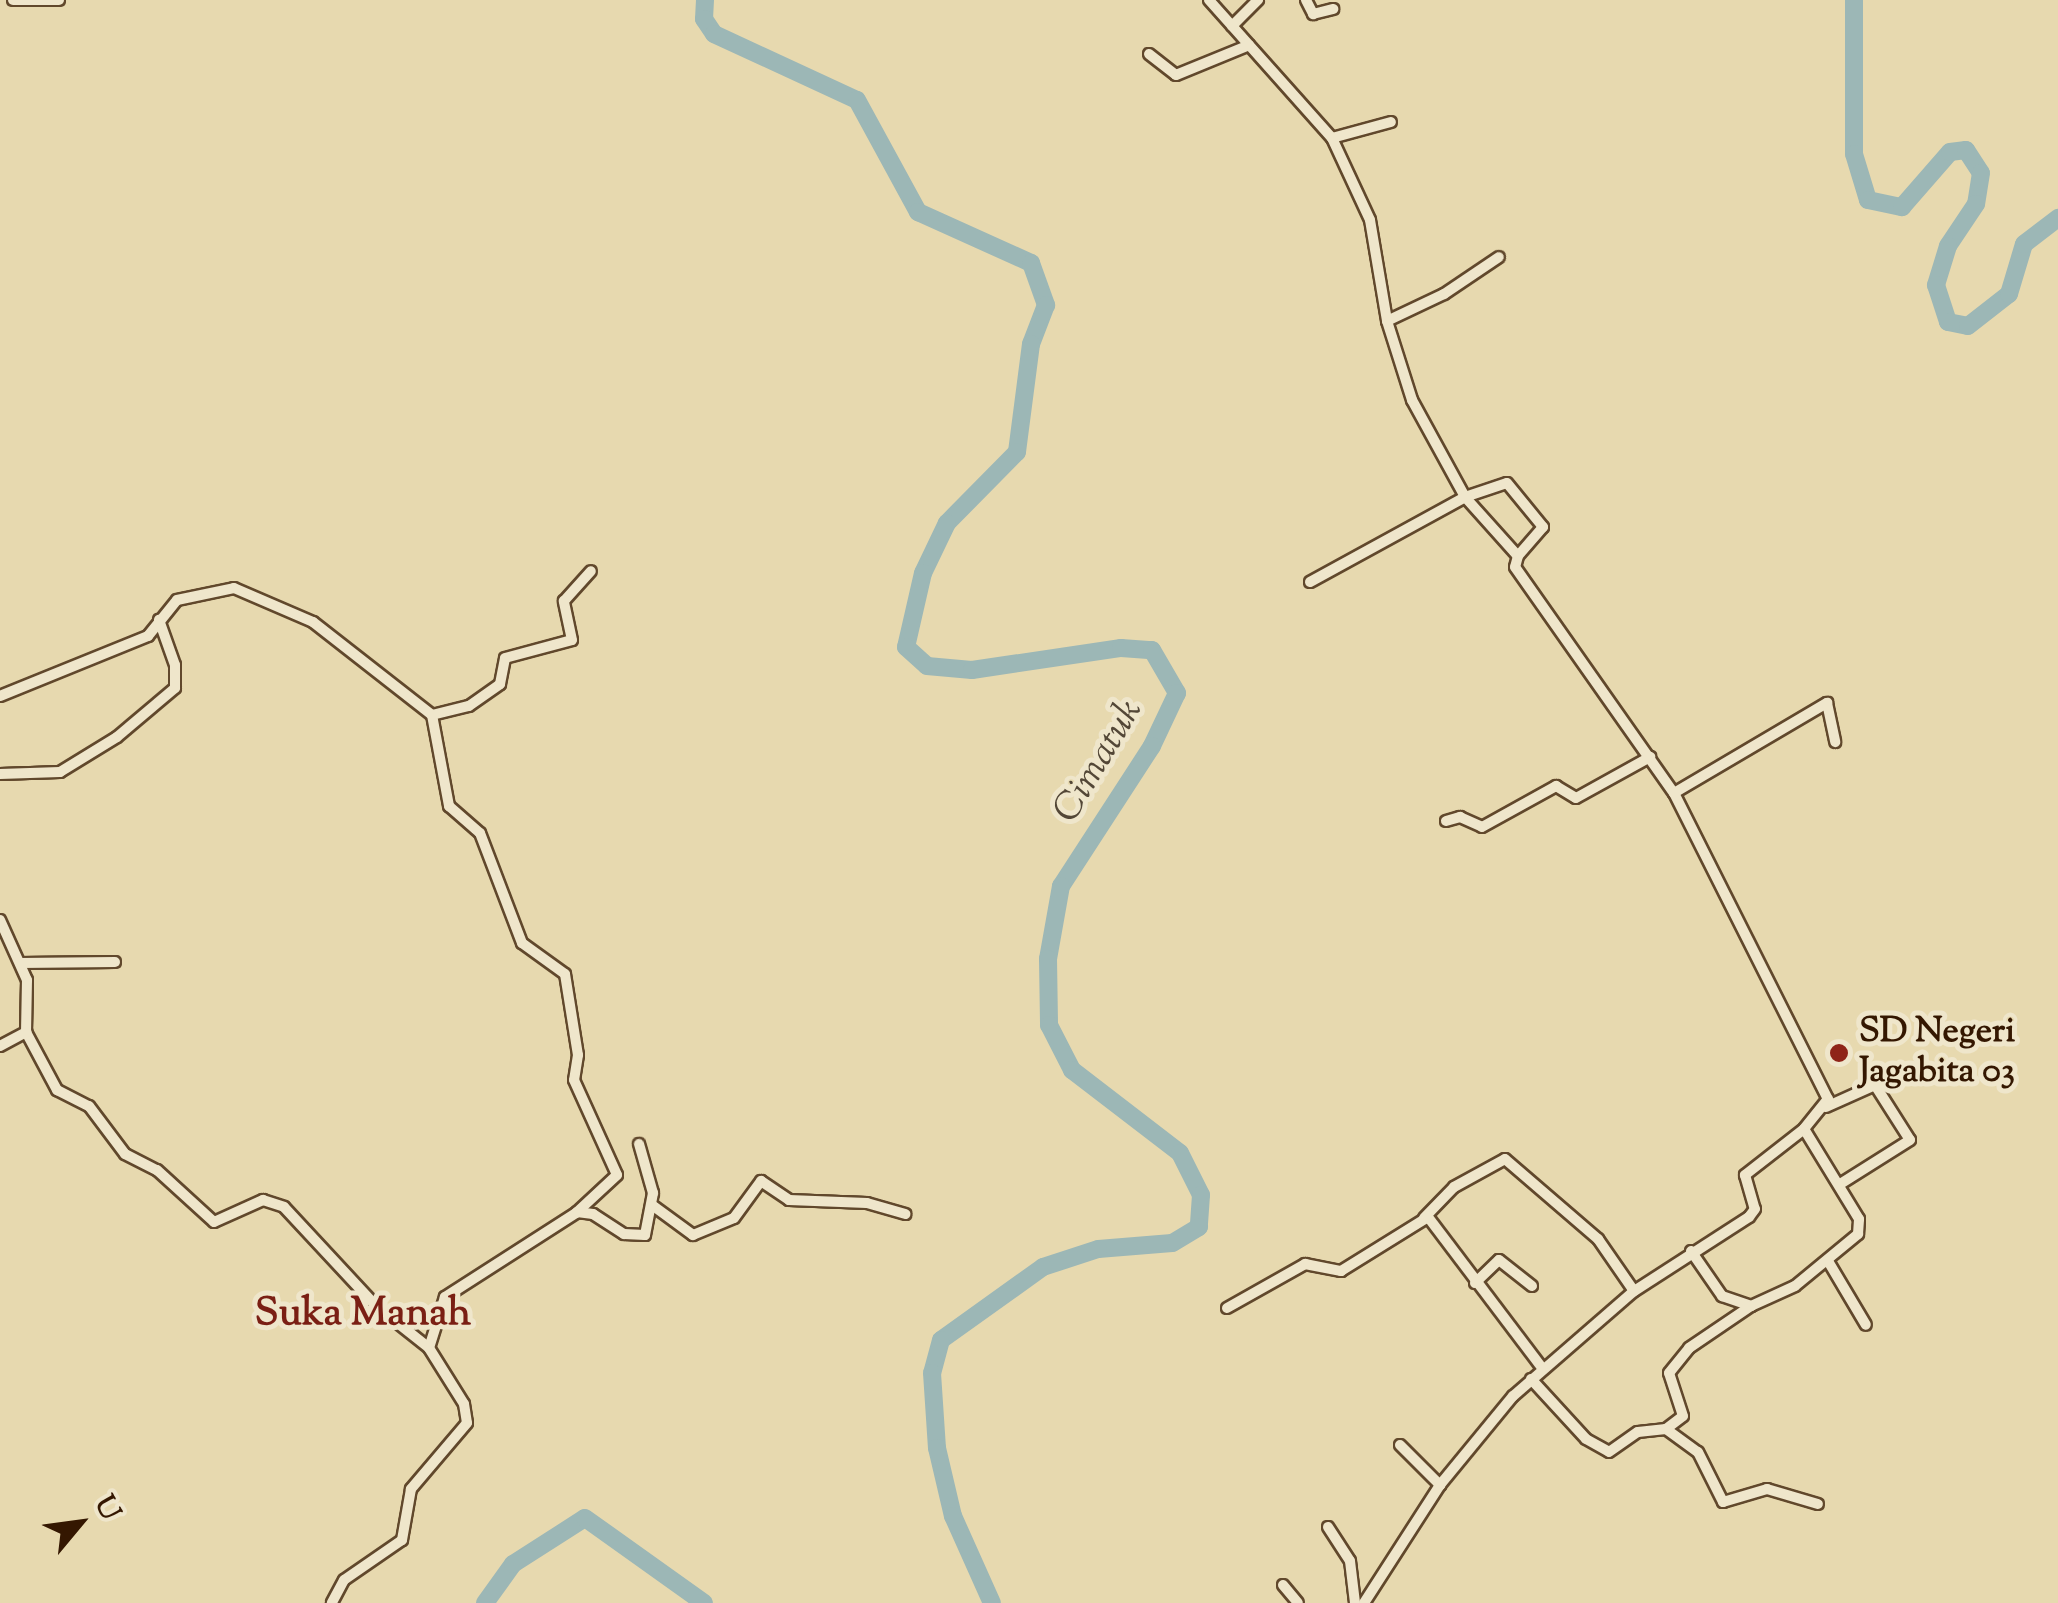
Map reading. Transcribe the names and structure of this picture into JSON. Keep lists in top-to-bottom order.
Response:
{
  "districts": ["Suka Manah"],
  "water": ["Cimatuk"],
  "places": ["SD Negeri Jagabita 03"],
  "north": "top right"
}
